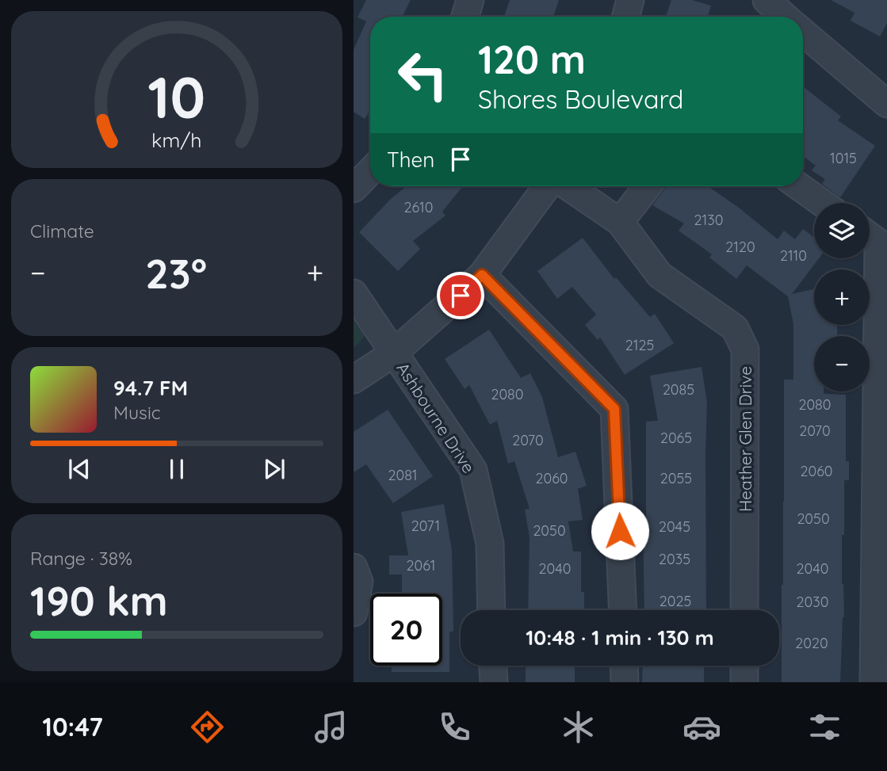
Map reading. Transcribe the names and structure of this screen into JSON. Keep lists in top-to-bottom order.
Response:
{
  "streets": {
    "street": ["Ashbourne Drive", "Heather Glen Drive"]
  },
  "house_numbers": [
    "1015",
    "2610",
    "2130",
    "2120",
    "2110",
    "2125",
    "2085",
    "2080",
    "2080",
    "2070",
    "2065",
    "2070",
    "2060",
    "2081",
    "2060",
    "2055",
    "2050",
    "2071",
    "2045",
    "2050",
    "2035",
    "2061",
    "2040",
    "2040",
    "2025",
    "2030",
    "2020"
  ],
  "page": {
    "turn": ["120 m", "Shores Boulevard"],
    "then": "Then",
    "tile": [
      "Climate",
      ["Range · 38%", "190 km"]
    ],
    "map_buttons": ["+", "−"],
    "heat": ["−", "23°", "+"],
    "song": ["94.7 FM", "Music"],
    "limit": "20",
    "trip": "10:48 · 1 min · 130 m",
    "tabs": "10:47",
    "gauge": ["10", "km/h"]
  }
}
